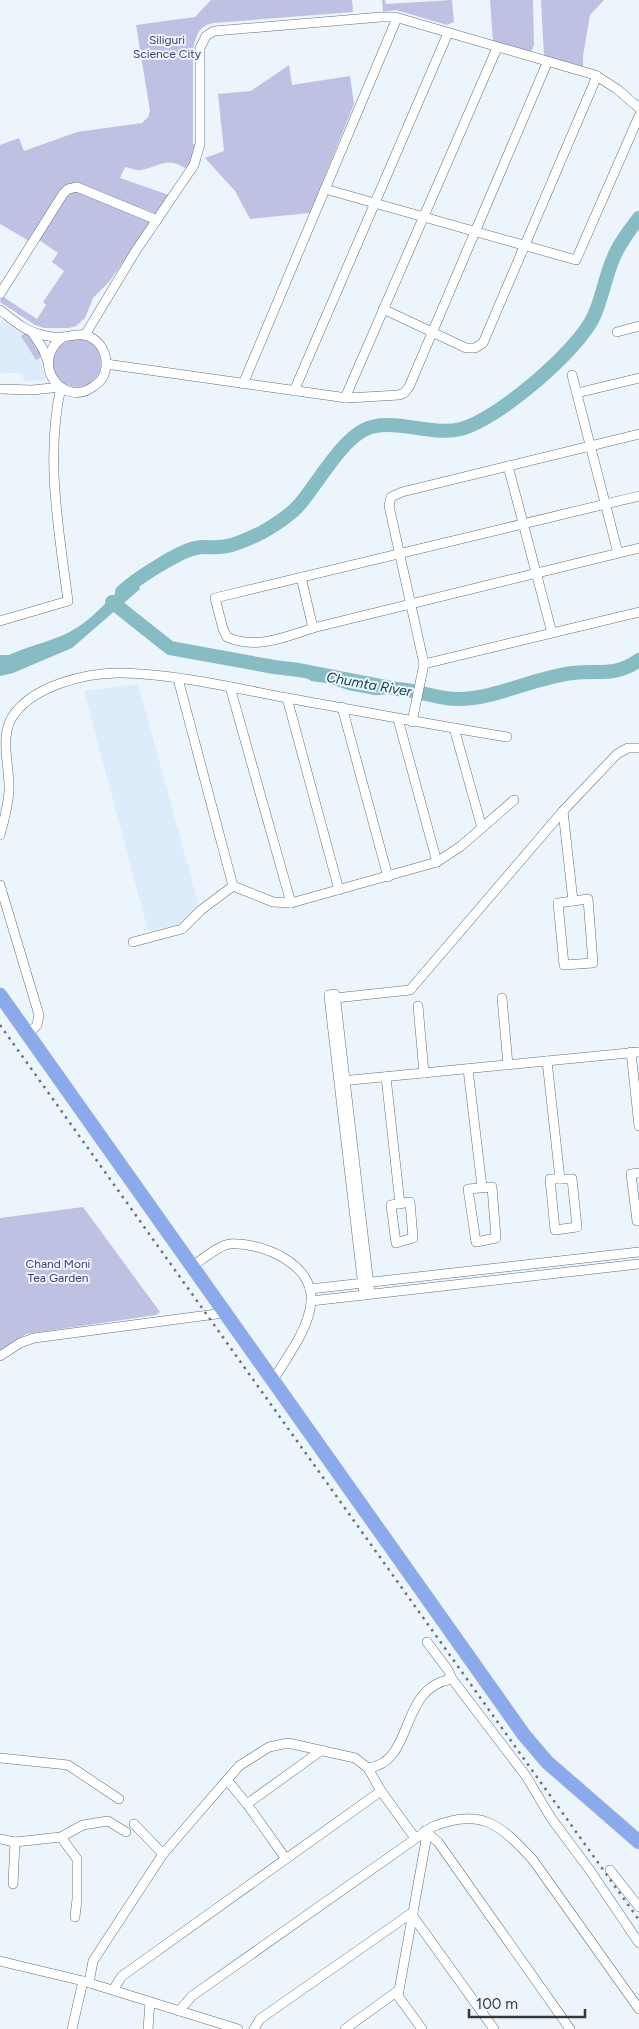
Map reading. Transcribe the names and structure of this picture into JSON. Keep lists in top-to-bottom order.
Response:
{
  "water": ["Chumta River"],
  "parks": ["Siliguri Science City", "Chand Moni Tea Garden"],
  "scale_bar": "100 m"
}
